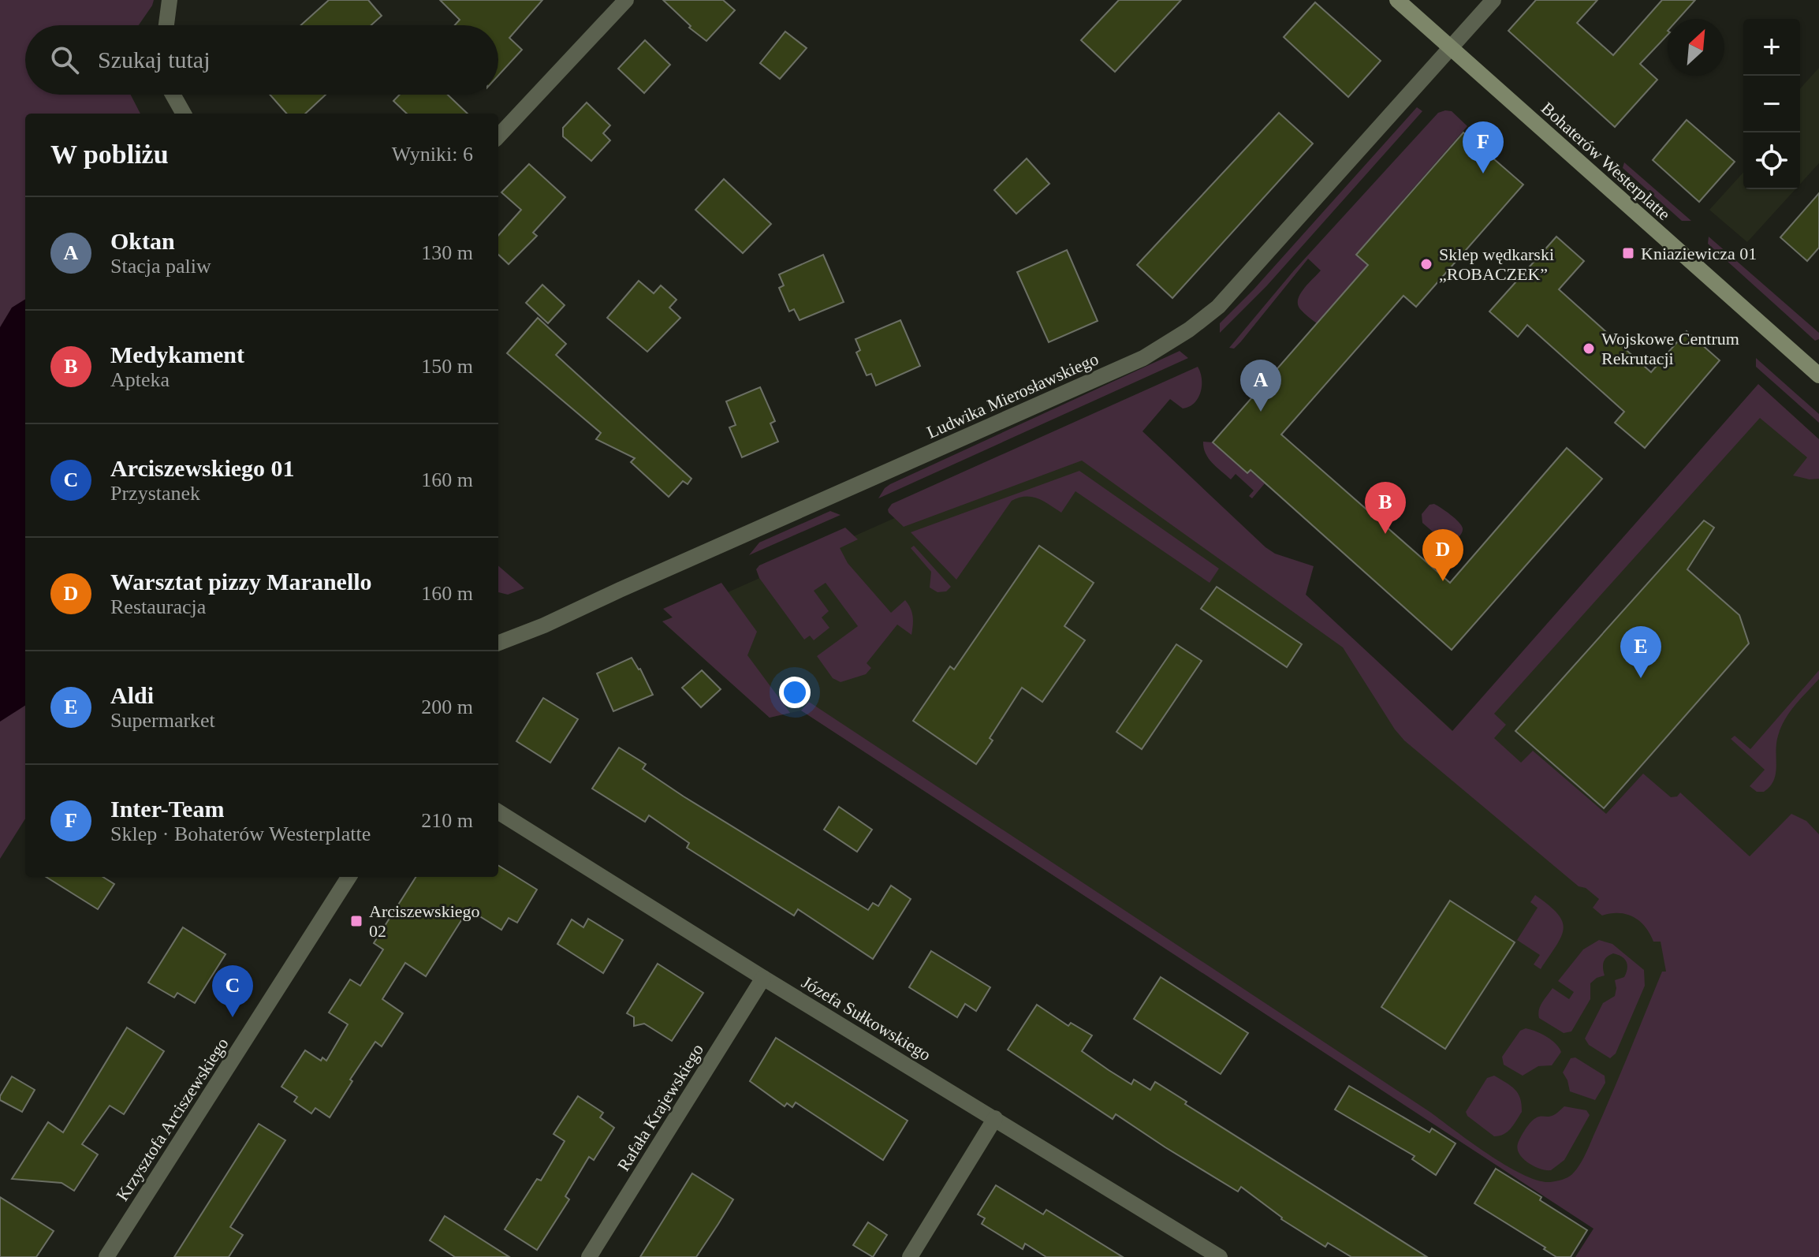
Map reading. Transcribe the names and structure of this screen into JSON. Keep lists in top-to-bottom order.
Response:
{
  "streets": {
    "main road": ["Bohaterów Westerplatte"],
    "street": [
      "Ludwika Mierosławskiego",
      "Józefa Sułkowskiego",
      "Rafała Krajewskiego",
      "Krzysztofa Arciszewskiego"
    ]
  },
  "crossings": [
    ["Bohaterów Westerplatte", "Ludwika Mierosławskiego"],
    ["Józefa Sułkowskiego", "Rafała Krajewskiego"]
  ],
  "places": {
    "transit": ["Kniaziewicza 01", "Arciszewskiego 02"],
    "other": ["Sklep wędkarski „ROBACZEK”", "Wojskowe Centrum Rekrutacji"]
  },
  "north": "top right",
  "page": {
    "map_buttons": ["+", "−"],
    "search": "Szukaj tutaj",
    "heading": ["W pobliżu", "Wyniki: 6"],
    "pins": [
      "F",
      "A",
      "B",
      "D",
      "E",
      "C"
    ],
    "list": [
      {
        "mark": "A",
        "name": "Oktan",
        "note": "Stacja paliw",
        "value": "130 m"
      },
      {
        "mark": "B",
        "name": "Medykament",
        "note": "Apteka",
        "value": "150 m"
      },
      {
        "mark": "C",
        "name": "Arciszewskiego 01",
        "note": "Przystanek",
        "value": "160 m"
      },
      {
        "mark": "D",
        "name": "Warsztat pizzy Maranello",
        "note": "Restauracja",
        "value": "160 m"
      },
      {
        "mark": "E",
        "name": "Aldi",
        "note": "Supermarket",
        "value": "200 m"
      },
      {
        "mark": "F",
        "name": "Inter-Team",
        "note": "Sklep · Bohaterów Westerplatte",
        "value": "210 m"
      }
    ]
  }
}
